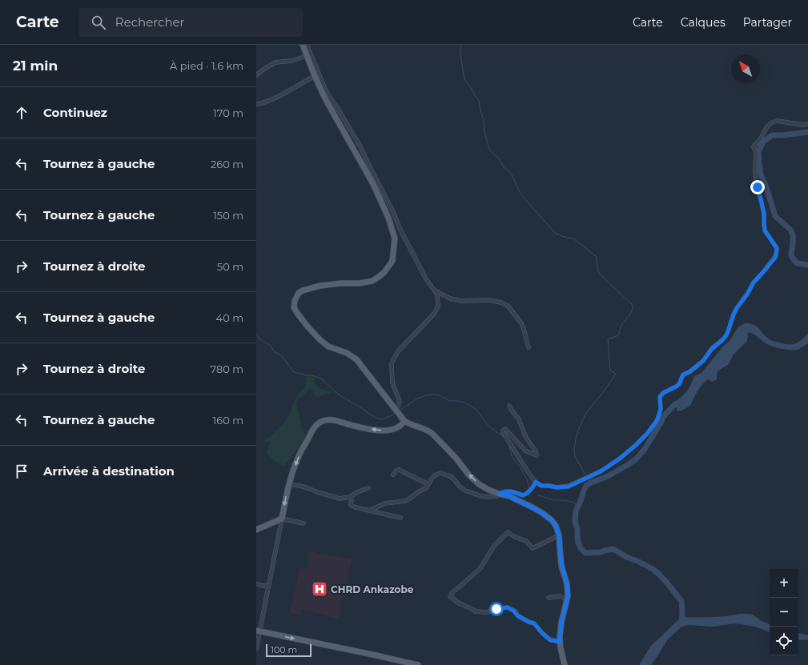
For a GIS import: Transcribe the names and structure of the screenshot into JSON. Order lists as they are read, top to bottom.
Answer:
{
  "places": {
    "hospital": ["CHRD Ankazobe"]
  },
  "scale_bar": "100 m",
  "north": "top left",
  "page": {
    "header": "Carte",
    "search": "Rechercher",
    "nav": ["Carte", "Calques", "Partager"],
    "heading": ["21 min", "À pied · 1.6 km"],
    "list": [
      ["Continuez", "170 m"],
      ["Tournez à gauche", "260 m"],
      ["Tournez à gauche", "150 m"],
      ["Tournez à droite", "50 m"],
      ["Tournez à gauche", "40 m"],
      ["Tournez à droite", "780 m"],
      ["Tournez à gauche", "160 m"],
      "Arrivée à destination"
    ],
    "map_buttons": ["+", "−"],
    "scale": "100 m"
  }
}
